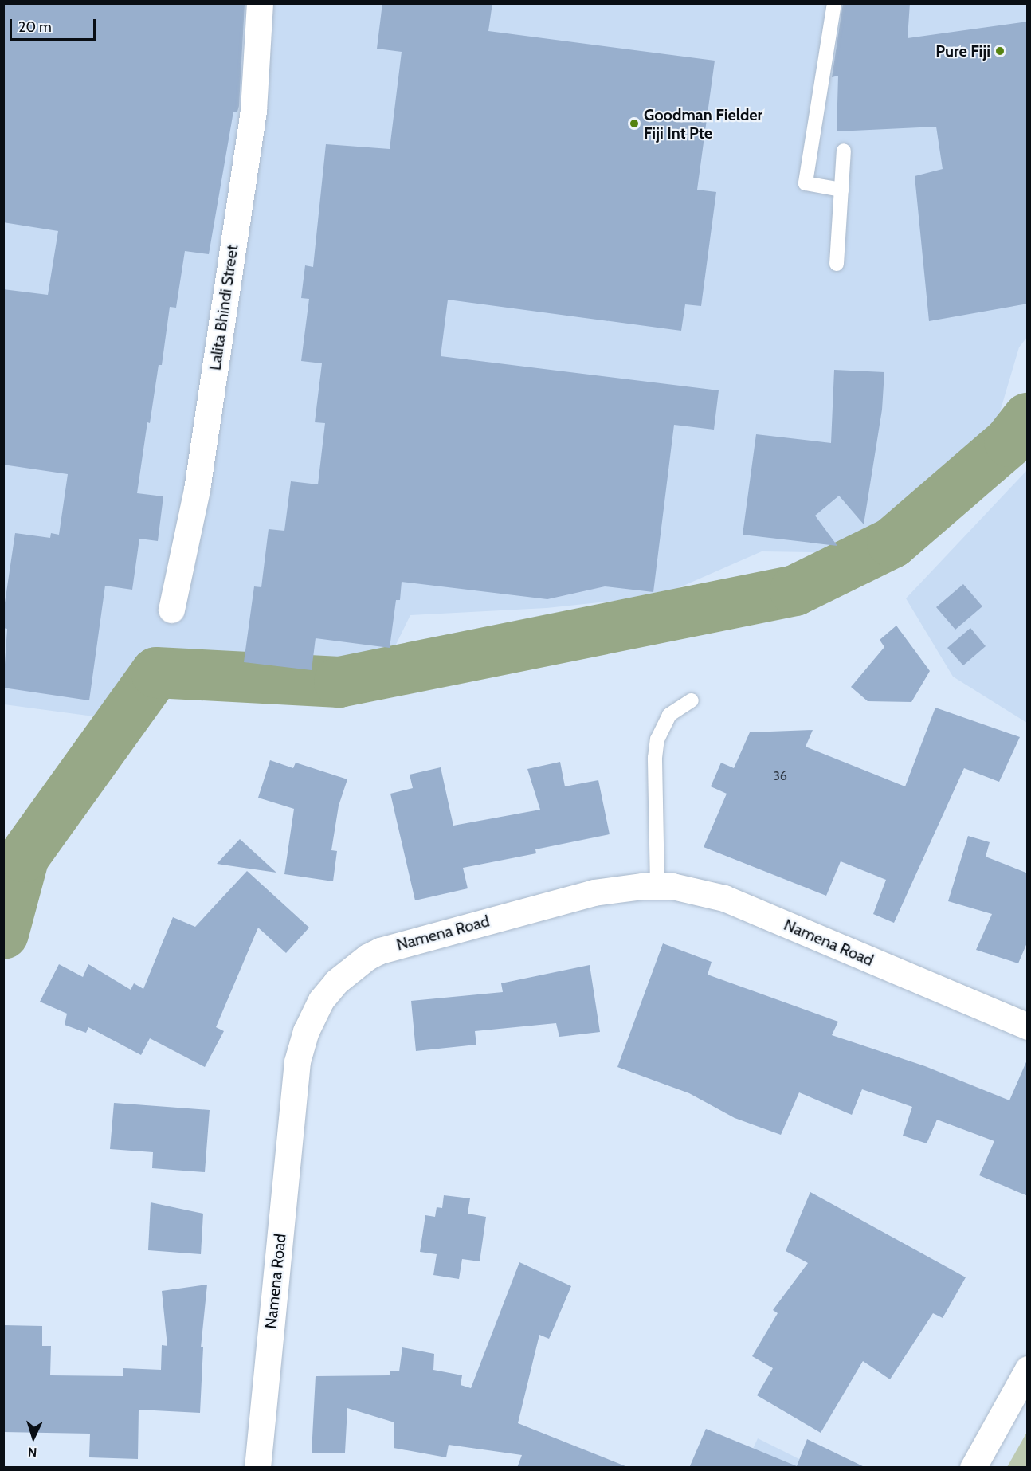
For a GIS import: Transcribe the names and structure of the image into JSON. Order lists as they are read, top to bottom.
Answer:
{
  "streets": {
    "street": ["Lalita Bhindi Street", "Namena Road"]
  },
  "places": ["Pure Fiji", "Goodman Fielder Fiji Int Pte"],
  "house_numbers": ["36"],
  "scale_bar": "20 m",
  "north": "bottom"
}
